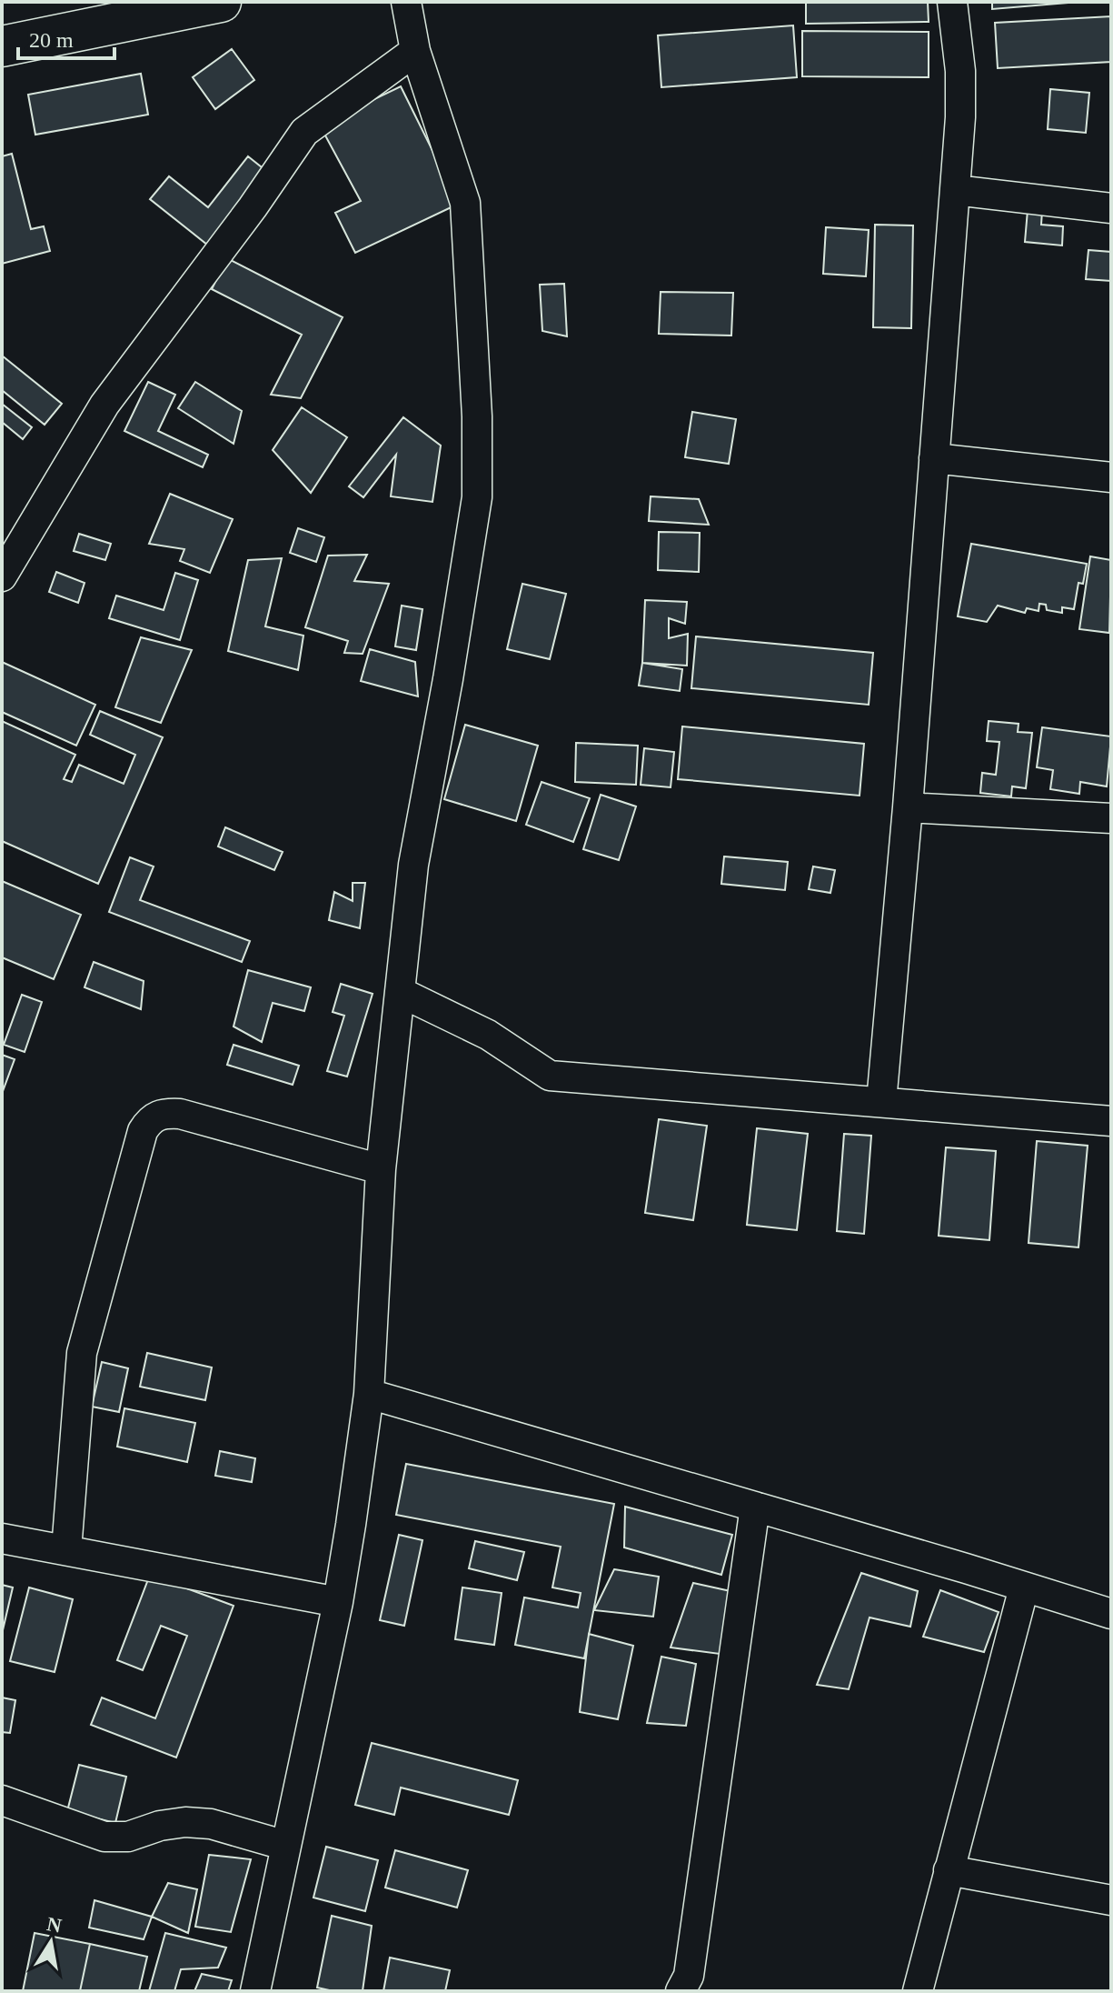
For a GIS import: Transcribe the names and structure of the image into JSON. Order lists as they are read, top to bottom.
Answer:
{
  "scale_bar": "20 m",
  "north": "top"
}
